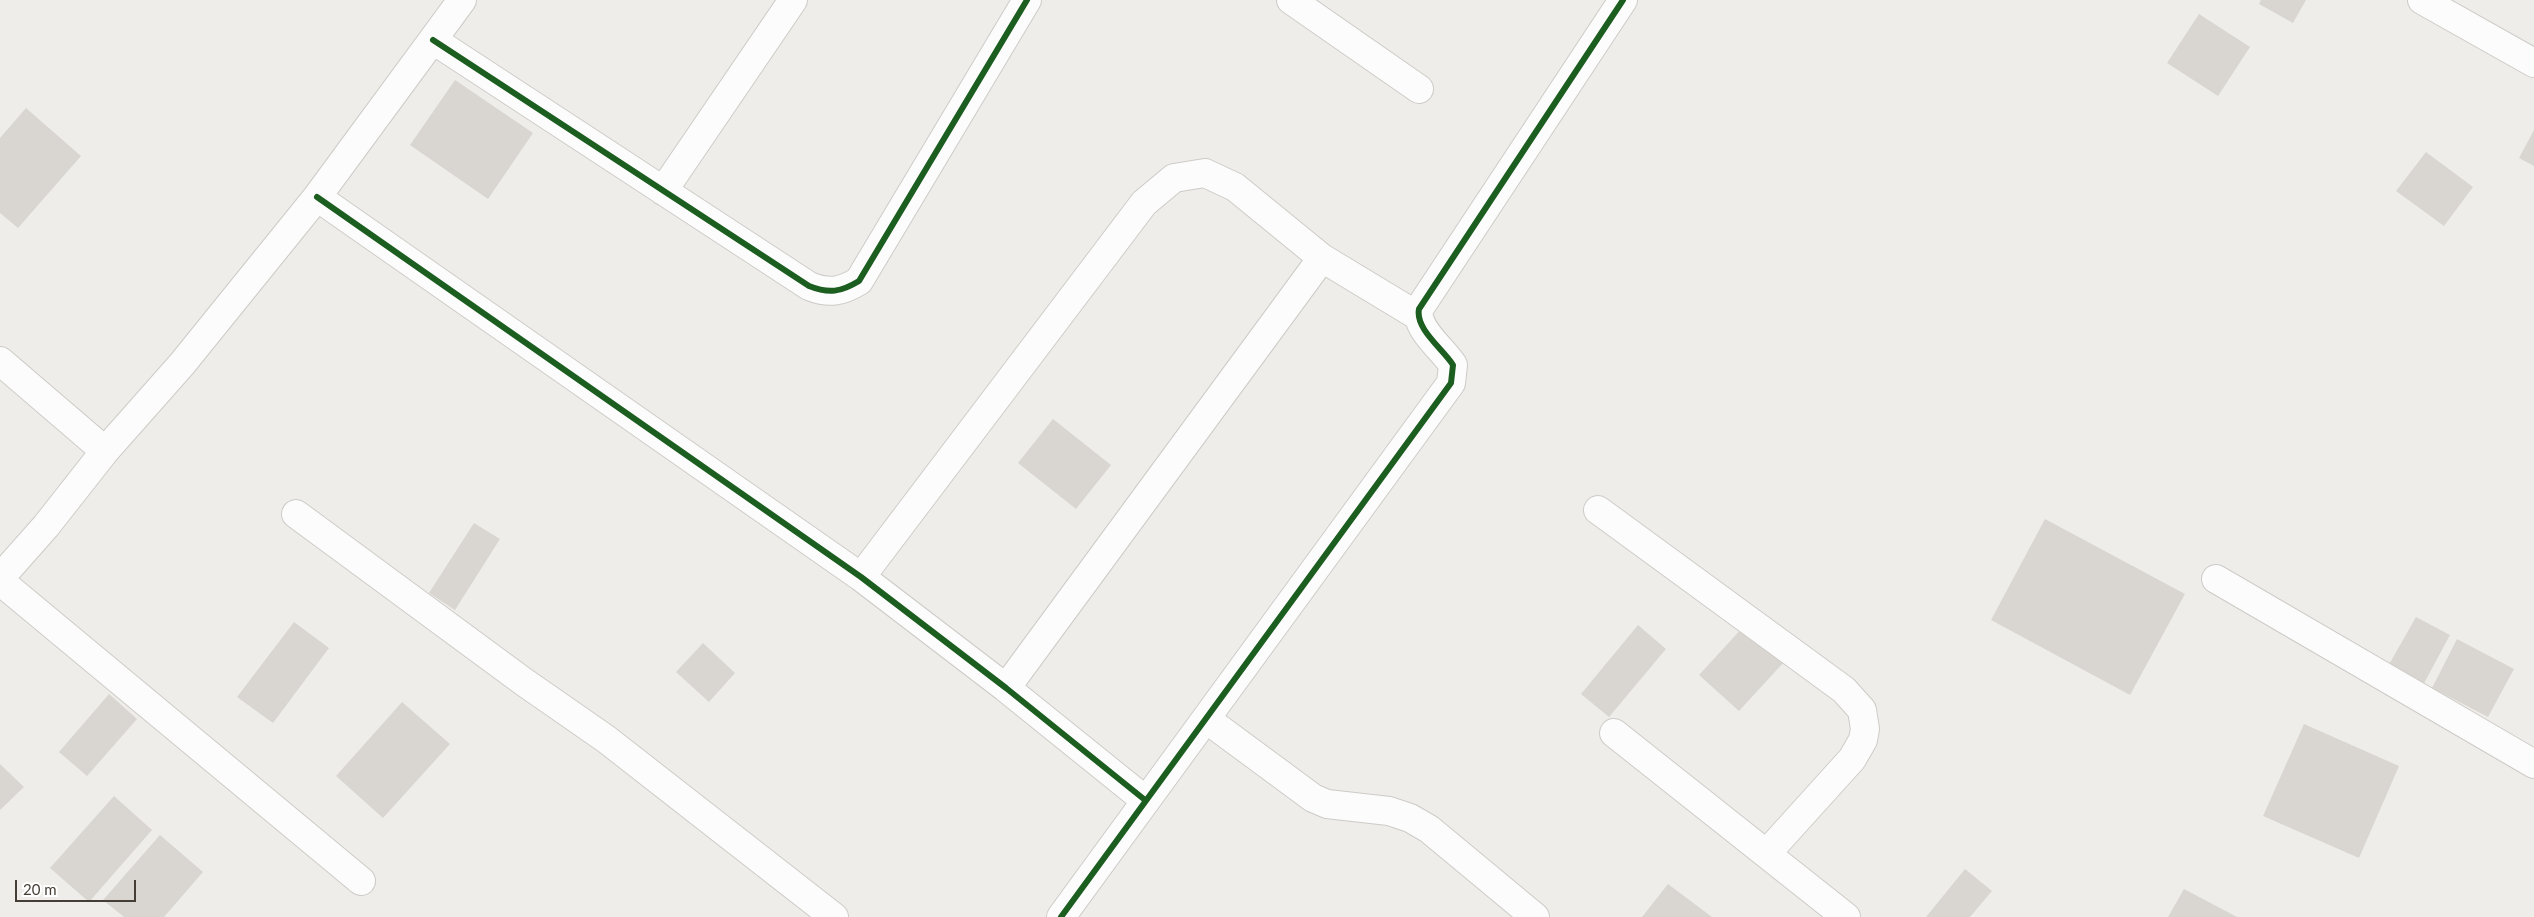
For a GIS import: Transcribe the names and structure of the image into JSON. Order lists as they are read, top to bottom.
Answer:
{
  "scale_bar": "20 m"
}
